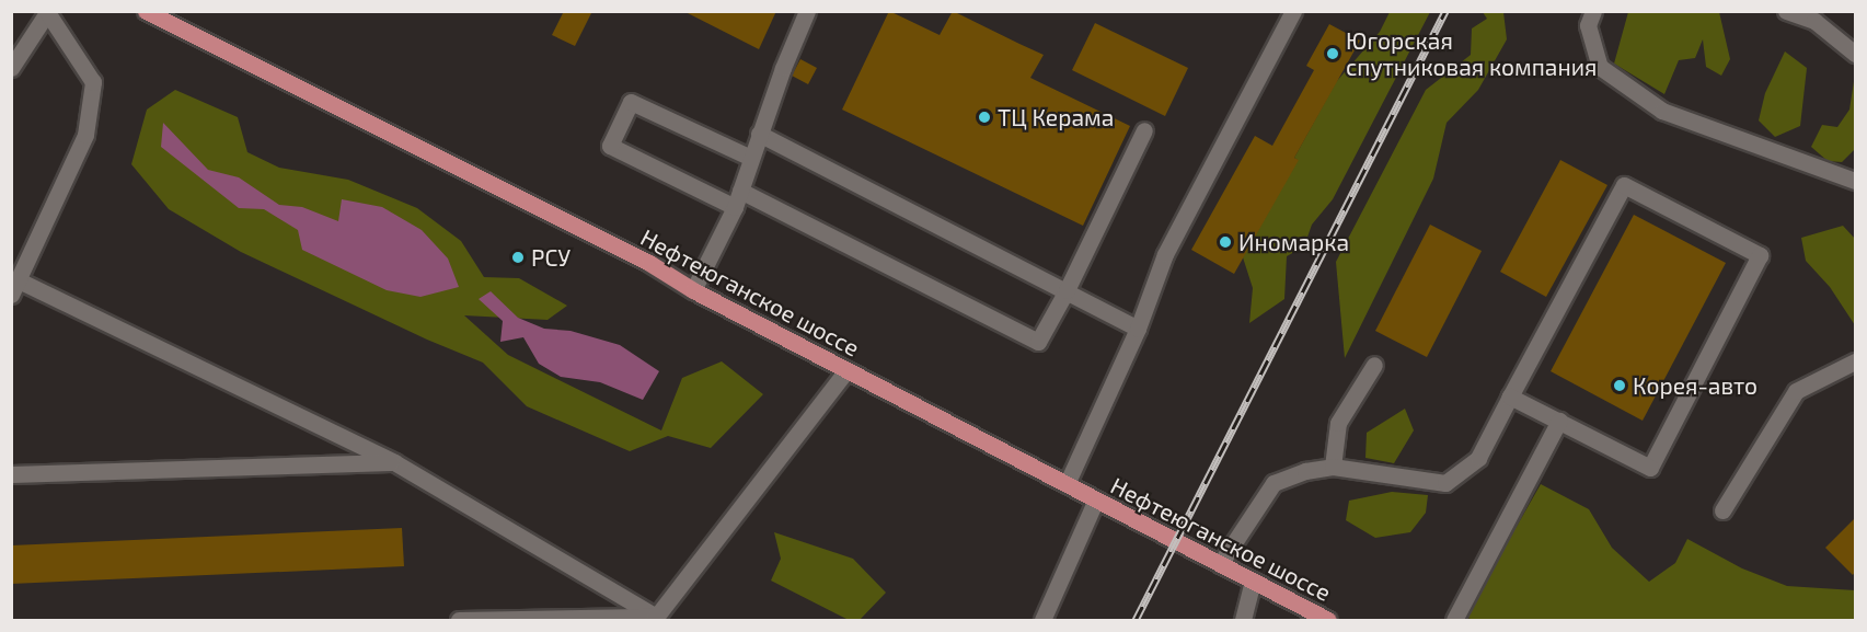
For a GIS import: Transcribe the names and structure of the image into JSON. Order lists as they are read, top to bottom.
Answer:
{
  "streets": {
    "main road": ["Нефтеюганское шоссе"]
  },
  "places": [
    "Югорская спутниковая компания",
    "ТЦ Керама",
    "Иномарка",
    "РСУ",
    "Корея-авто"
  ]
}
